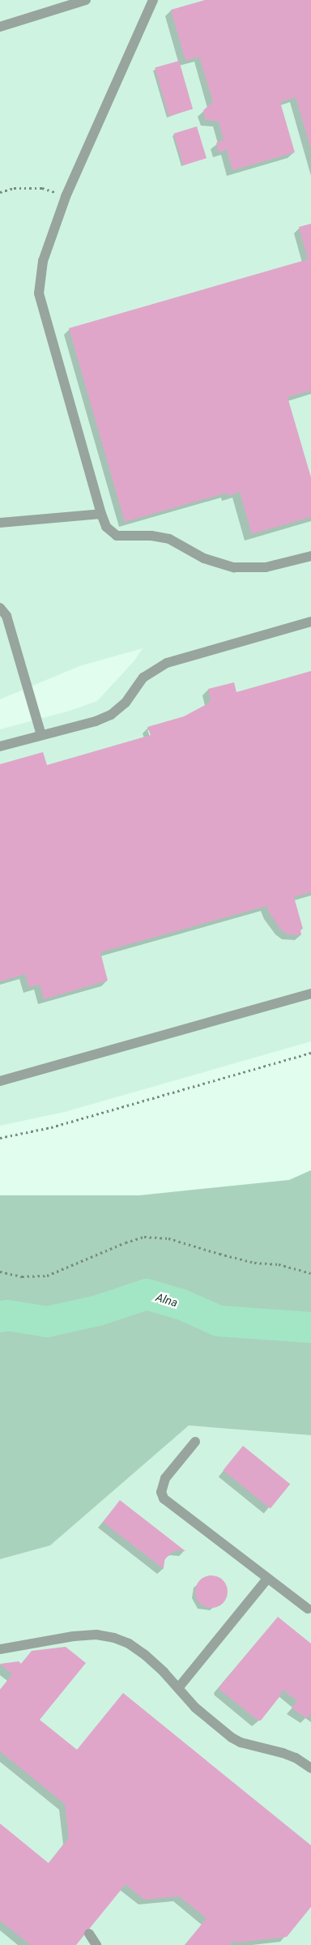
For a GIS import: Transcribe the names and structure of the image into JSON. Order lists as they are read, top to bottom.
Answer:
{
  "water": ["Alna"]
}
